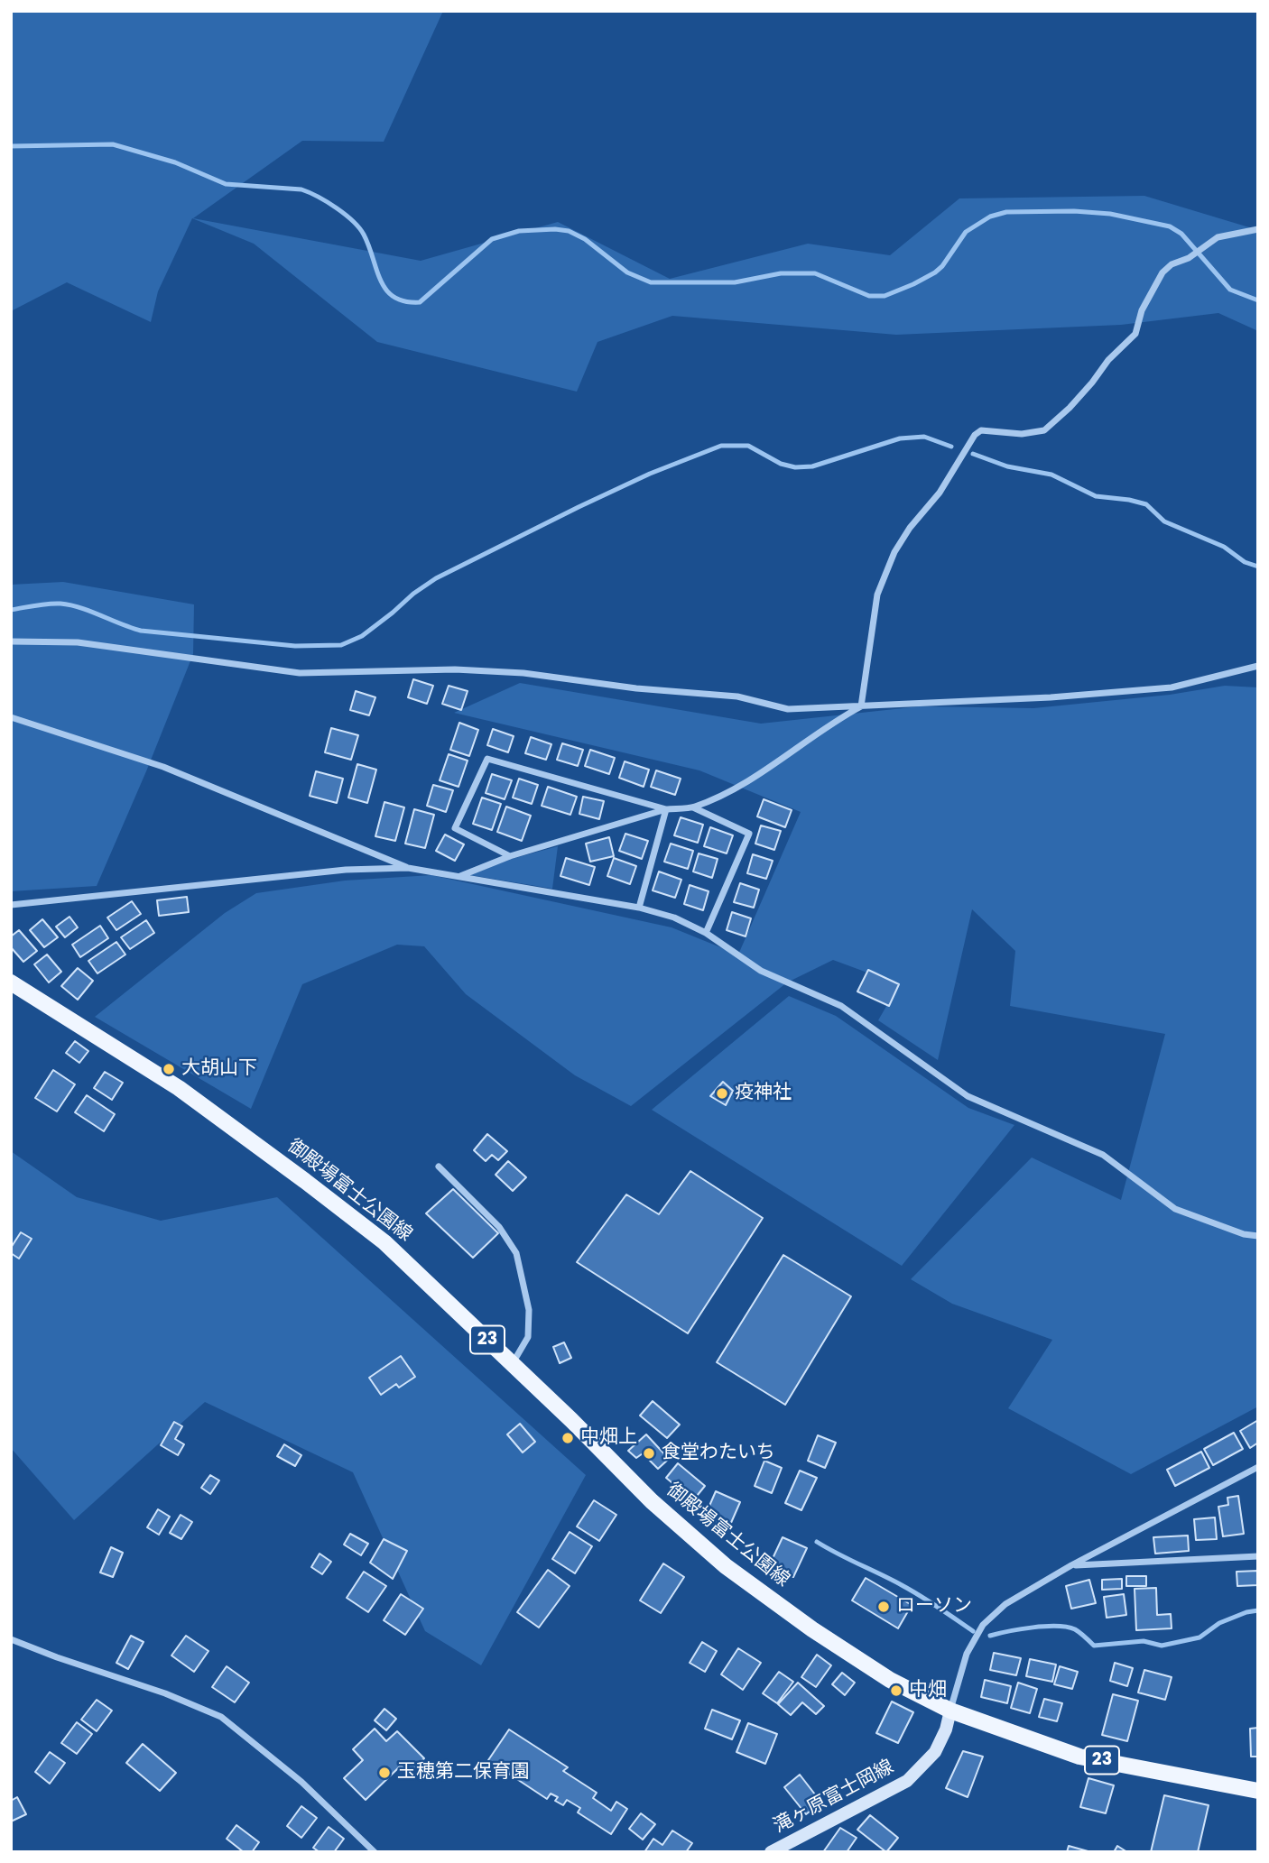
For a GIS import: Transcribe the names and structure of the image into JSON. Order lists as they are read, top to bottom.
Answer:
{
  "streets": {
    "main road": ["御殿場富士公園線", "23", "滝ヶ原富士岡線"]
  },
  "crossings": [
    ["御殿場富士公園線", "滝ヶ原富士岡線"]
  ],
  "places": [
    "大胡山下",
    "疫神社",
    "中畑上",
    "食堂わたいち",
    "ローソン",
    "中畑",
    "玉穂第二保育園"
  ]
}
